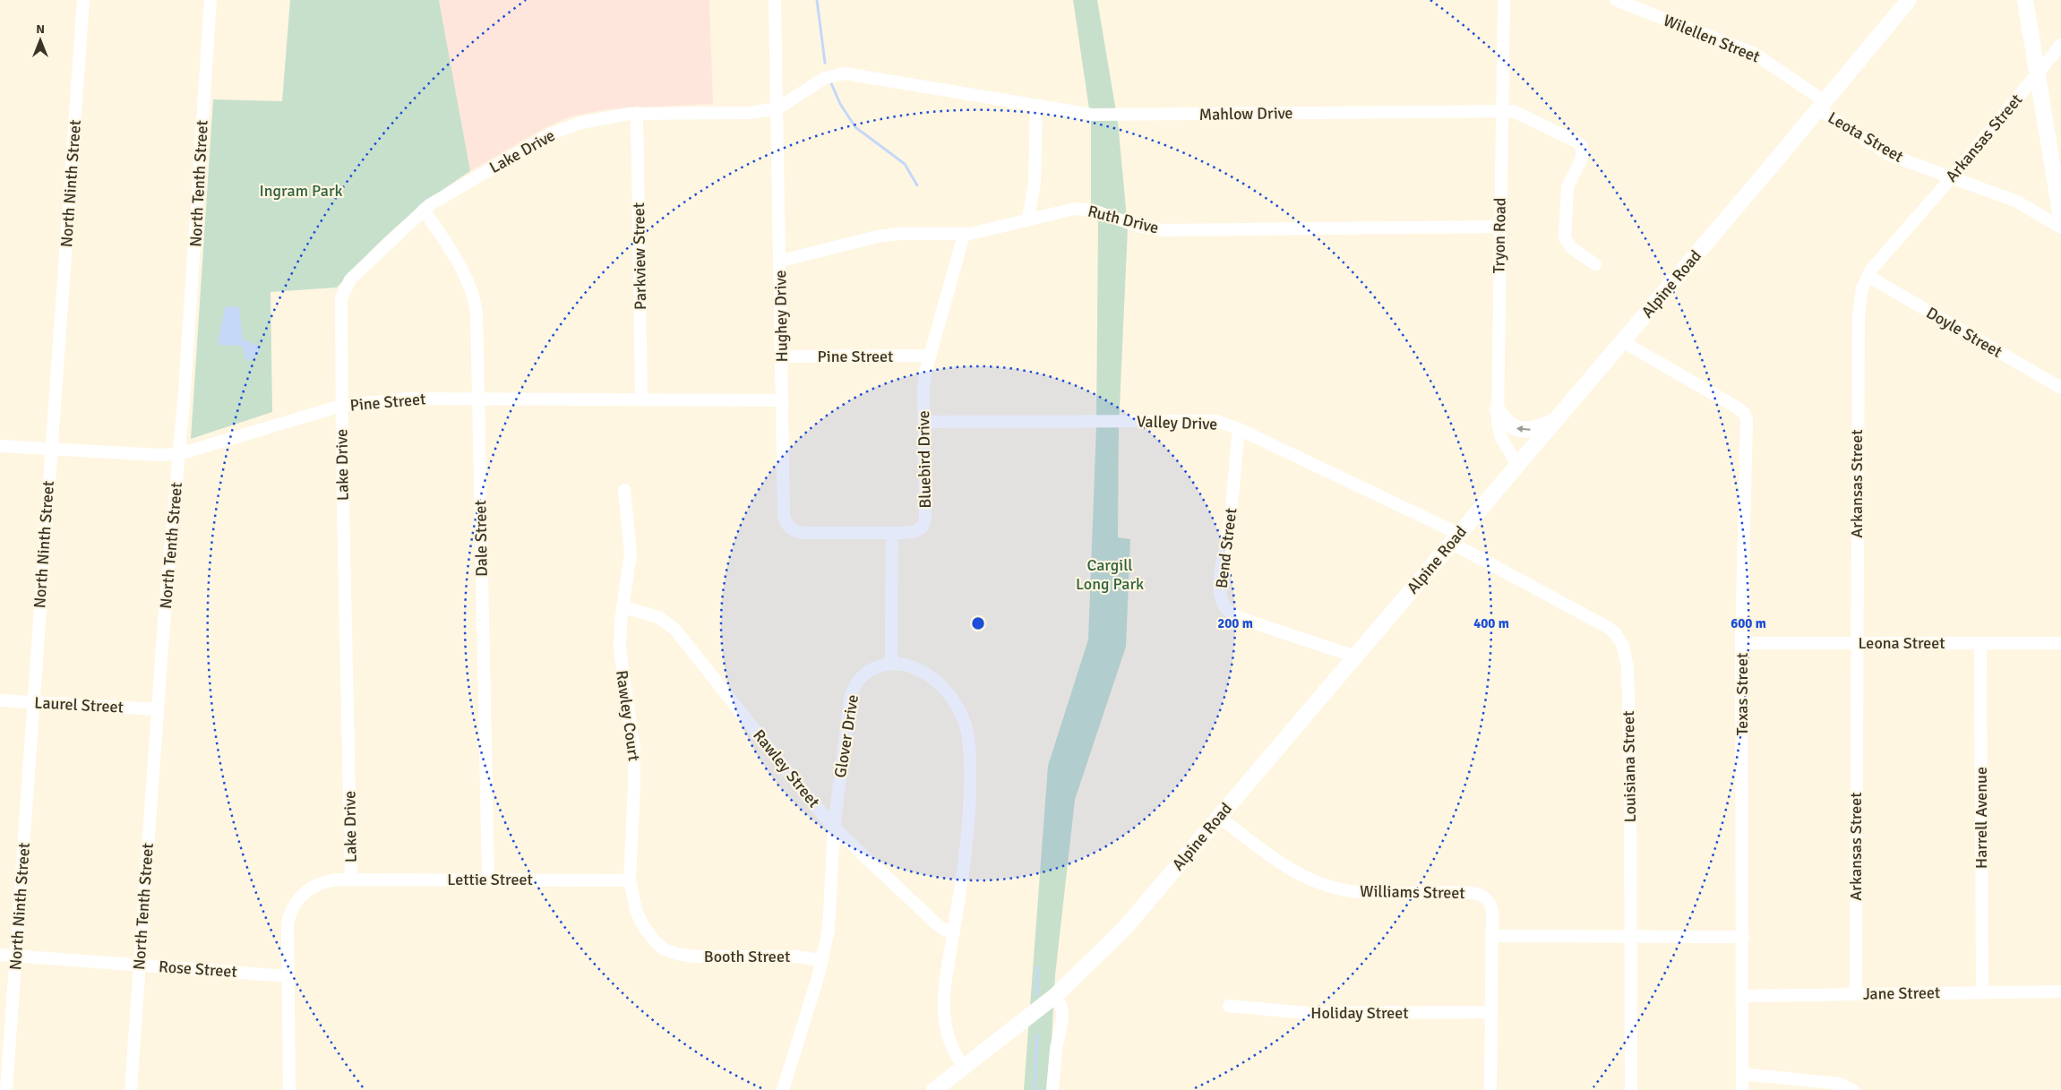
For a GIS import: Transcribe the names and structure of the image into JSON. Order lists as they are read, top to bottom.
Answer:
{
  "streets": {
    "main road": ["Alpine Road"],
    "street": [
      "Wilellen Street",
      "Mahlow Drive",
      "Leota Street",
      "Arkansas Street",
      "Lake Drive",
      "North Ninth Street",
      "North Tenth Street",
      "Ruth Drive",
      "Tryon Road",
      "Parkview Street",
      "Hughey Drive",
      "Doyle Street",
      "Pine Street",
      "Valley Drive",
      "Bluebird Drive",
      "Dale Street",
      "Bend Street",
      "Leona Street",
      "Texas Street",
      "Laurel Street",
      "Rawley Court",
      "Glover Drive",
      "Louisiana Street",
      "Rawley Street",
      "Harrell Avenue",
      "Lettie Street",
      "Williams Street",
      "Booth Street",
      "Rose Street",
      "Jane Street",
      "Holiday Street"
    ]
  },
  "crossings": [
    ["Wilellen Street", "Leota Street"],
    ["Wilellen Street", "Alpine Road"],
    ["Mahlow Drive", "Lake Drive"],
    ["Mahlow Drive", "Tryon Road"],
    ["Mahlow Drive", "Hughey Drive"],
    ["Leota Street", "Arkansas Street"],
    ["Leota Street", "Alpine Road"],
    ["Arkansas Street", "Doyle Street"],
    ["Arkansas Street", "Leona Street"],
    ["Arkansas Street", "Jane Street"],
    ["Lake Drive", "Parkview Street"],
    ["Lake Drive", "Hughey Drive"],
    ["Lake Drive", "Pine Street"],
    ["Lake Drive", "Dale Street"],
    ["Lake Drive", "Lettie Street"],
    ["Lake Drive", "Rose Street"],
    ["North Ninth Street", "Pine Street"],
    ["North Ninth Street", "Laurel Street"],
    ["North Ninth Street", "Rose Street"],
    ["North Tenth Street", "Pine Street"],
    ["North Tenth Street", "Laurel Street"],
    ["North Tenth Street", "Rose Street"],
    ["Ruth Drive", "Tryon Road"],
    ["Ruth Drive", "Hughey Drive"],
    ["Ruth Drive", "Bluebird Drive"],
    ["Tryon Road", "Alpine Road"],
    ["Parkview Street", "Pine Street"],
    ["Alpine Road", "Valley Drive"],
    ["Alpine Road", "Bend Street"],
    ["Alpine Road", "Texas Street"],
    ["Alpine Road", "Glover Drive"],
    ["Alpine Road", "Louisiana Street"],
    ["Alpine Road", "Williams Street"],
    ["Hughey Drive", "Pine Street"],
    ["Hughey Drive", "Bluebird Drive"],
    ["Pine Street", "Bluebird Drive"],
    ["Pine Street", "Dale Street"],
    ["Valley Drive", "Bluebird Drive"],
    ["Valley Drive", "Bend Street"],
    ["Valley Drive", "Louisiana Street"],
    ["Dale Street", "Lettie Street"],
    ["Leona Street", "Texas Street"],
    ["Leona Street", "Harrell Avenue"],
    ["Texas Street", "Jane Street"],
    ["Rawley Court", "Rawley Street"],
    ["Rawley Court", "Lettie Street"],
    ["Rawley Court", "Booth Street"],
    ["Glover Drive", "Rawley Street"],
    ["Glover Drive", "Booth Street"],
    ["Harrell Avenue", "Jane Street"],
    ["Williams Street", "Holiday Street"]
  ],
  "parks": ["Ingram Park", "Cargill Long Park"],
  "north": "top",
  "rings": ["200 m", "400 m", "600 m"]
}
